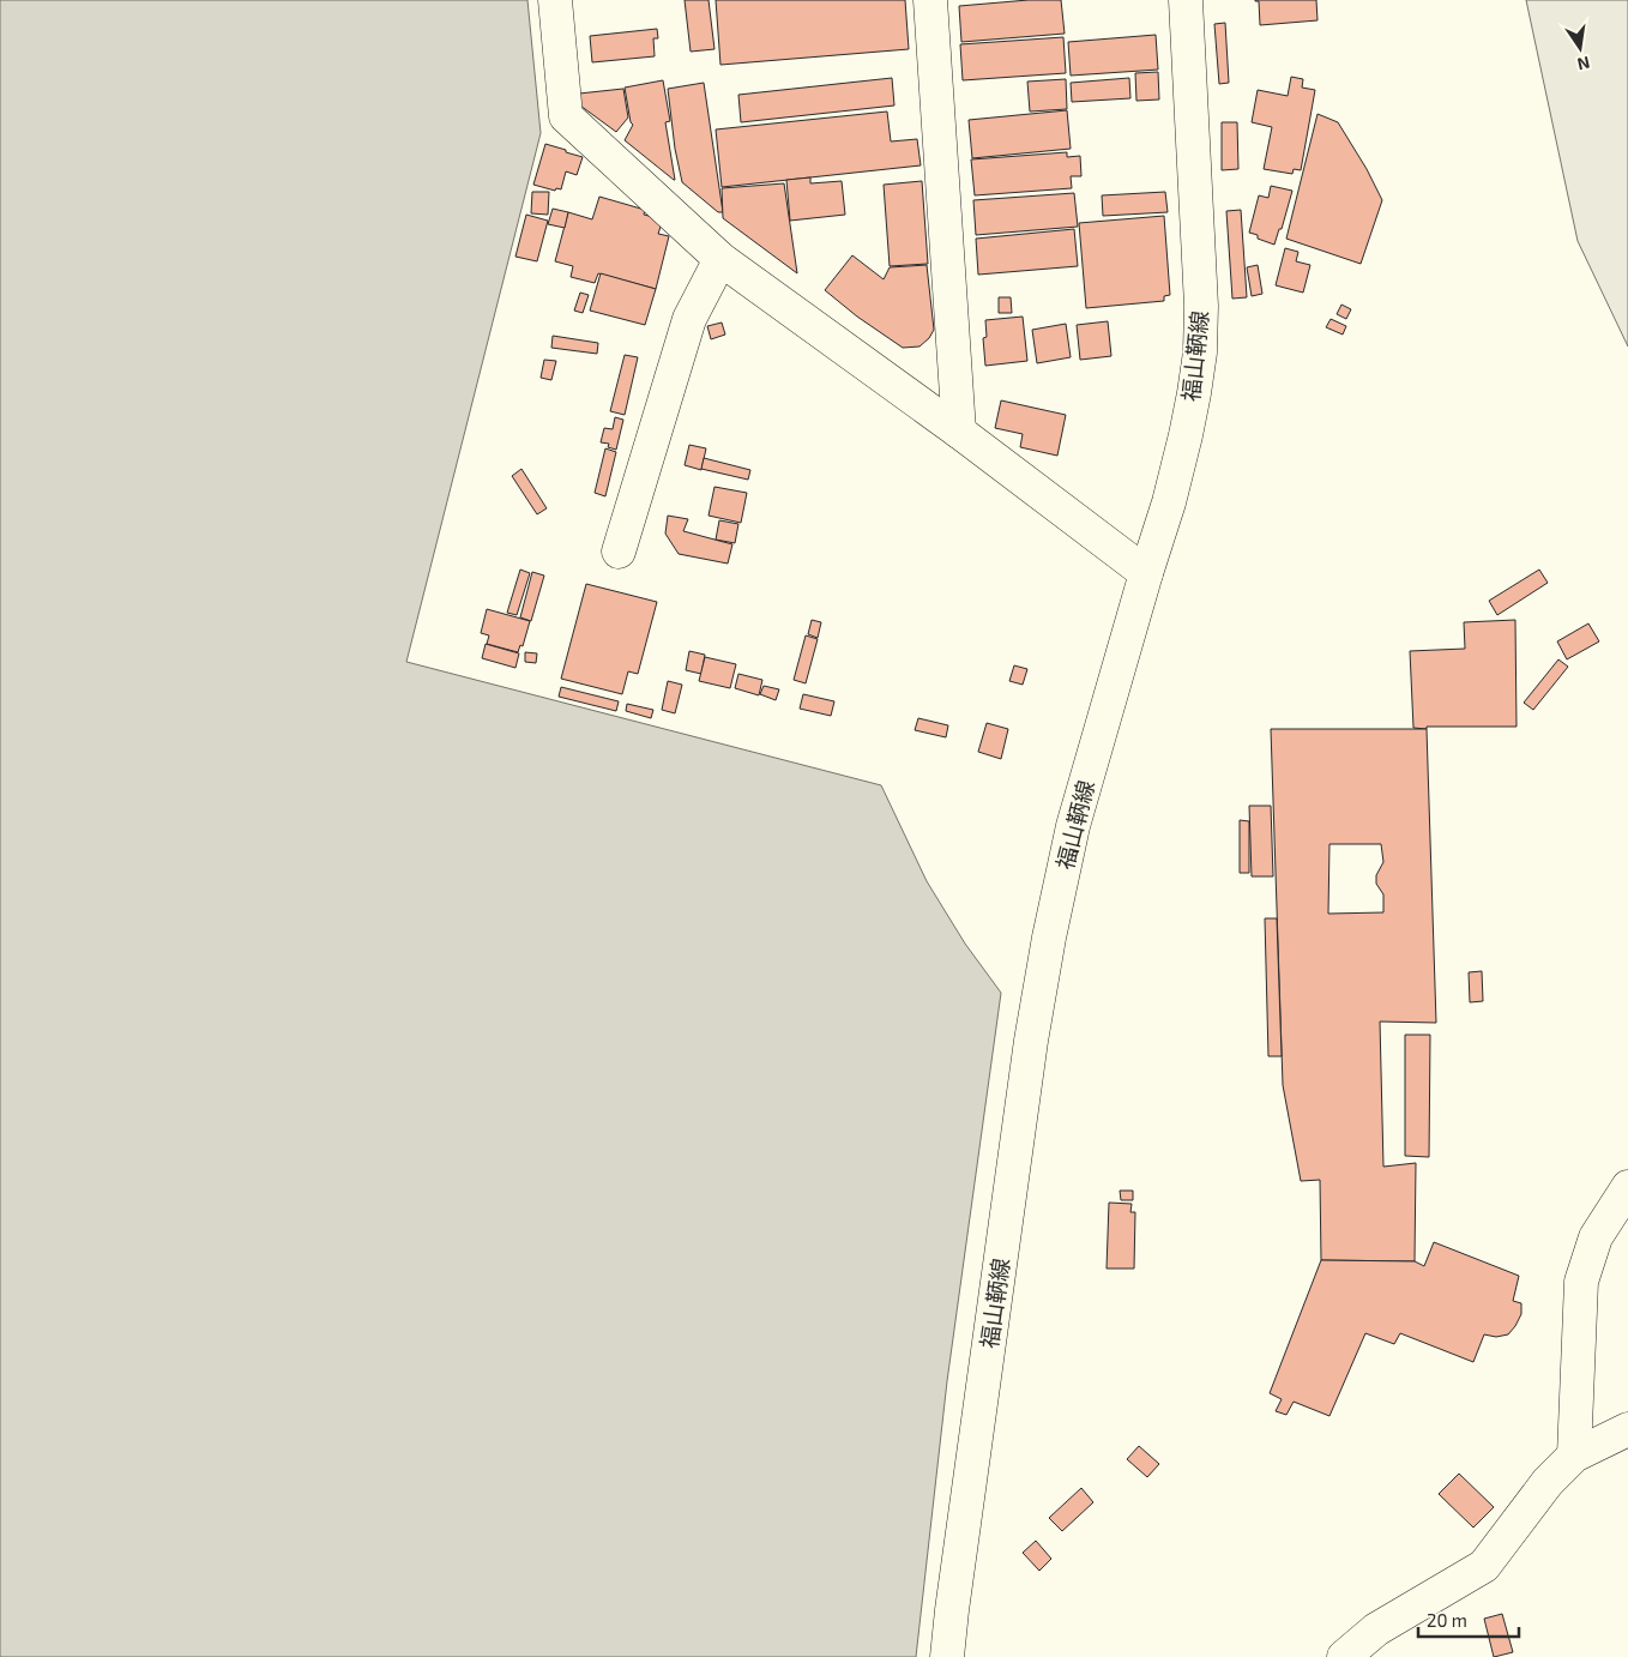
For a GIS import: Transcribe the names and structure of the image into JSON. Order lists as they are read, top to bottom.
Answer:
{
  "streets": {
    "street": ["福山鞆線"]
  },
  "scale_bar": "20 m",
  "north": "bottom"
}
